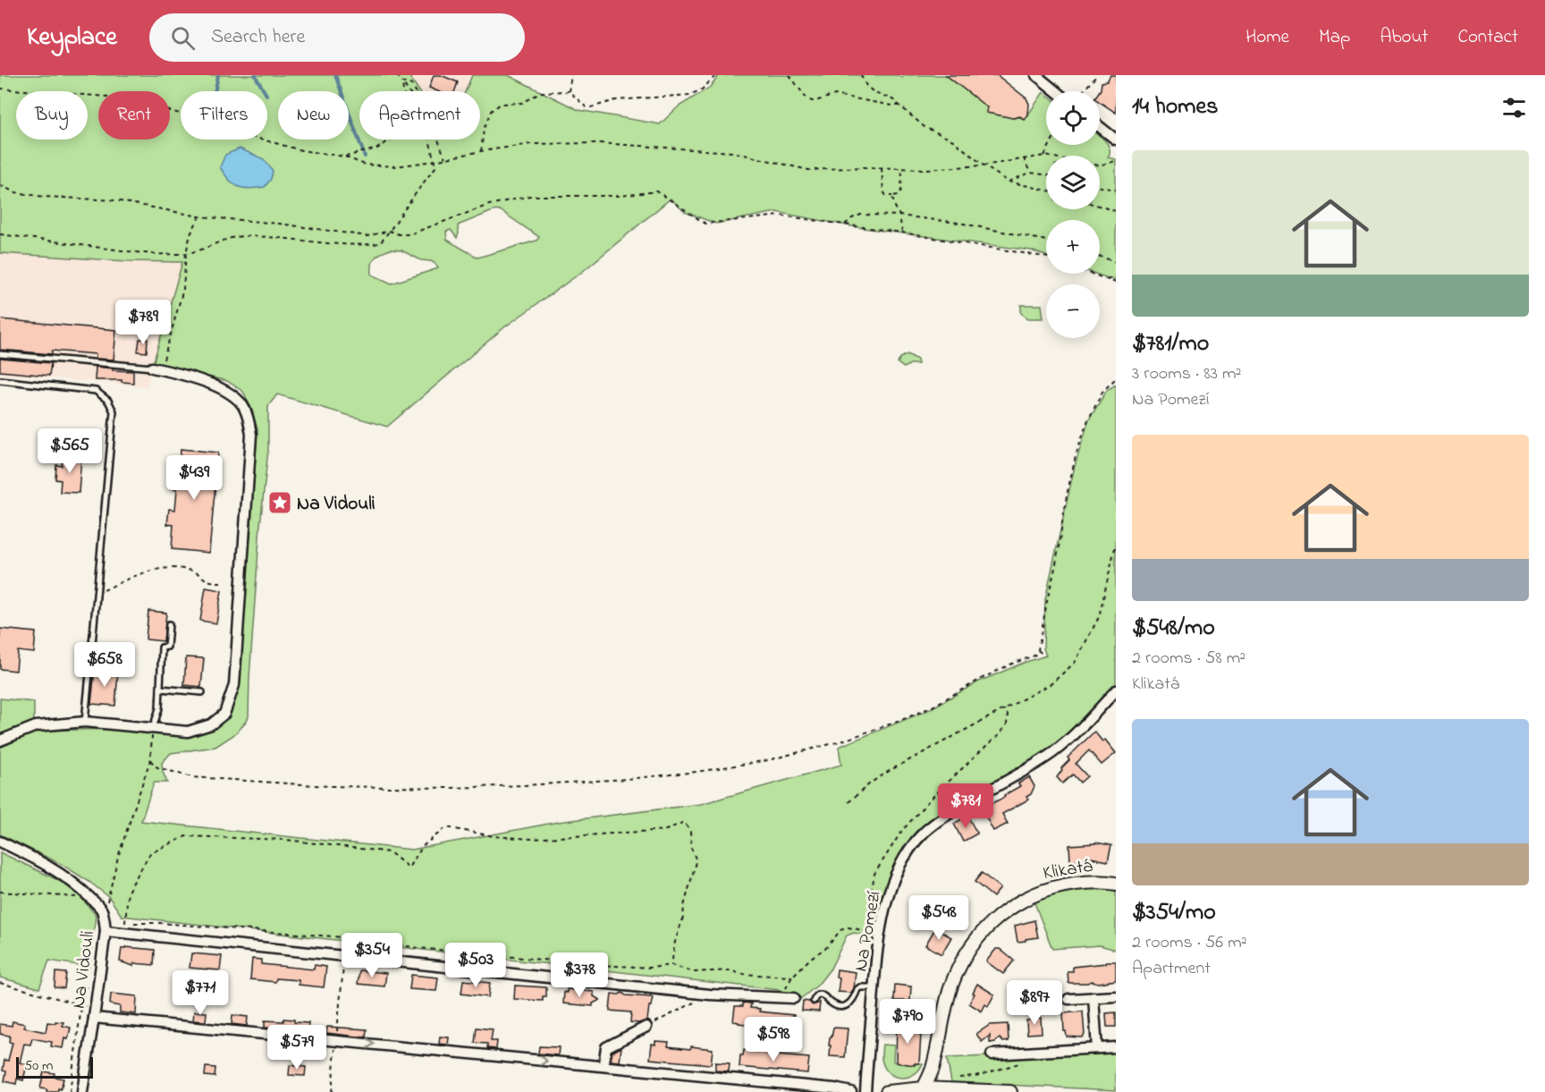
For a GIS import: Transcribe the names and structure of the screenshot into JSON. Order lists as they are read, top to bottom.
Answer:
{
  "streets": {
    "street": ["Klikatá", "Na Pomezí", "Na Vidouli"]
  },
  "places": {
    "place": ["Na Vidouli"]
  },
  "scale_bar": "50 m",
  "page": {
    "header": "Keyplace",
    "search": "Search here",
    "nav": [
      "Home",
      "Map",
      "About",
      "Contact"
    ],
    "heading": "14 homes",
    "map_buttons": ["+", "−"],
    "chip": [
      "Buy",
      "Rent",
      "Filters",
      "New",
      "Apartment"
    ],
    "list": [
      {
        "name": "$781/mo",
        "note": "3 rooms · 83 m² · Na Pomezí"
      },
      {
        "name": "$548/mo",
        "note": "2 rooms · 58 m² · Klikatá"
      },
      {
        "name": "$354/mo",
        "note": "2 rooms · 56 m² · Apartment"
      }
    ],
    "price": [
      "$789",
      "$565",
      "$439",
      "$658",
      "$781",
      "$548",
      "$354",
      "$503",
      "$378",
      "$771",
      "$897",
      "$790",
      "$598",
      "$579"
    ],
    "scale": "50 m"
  }
}
